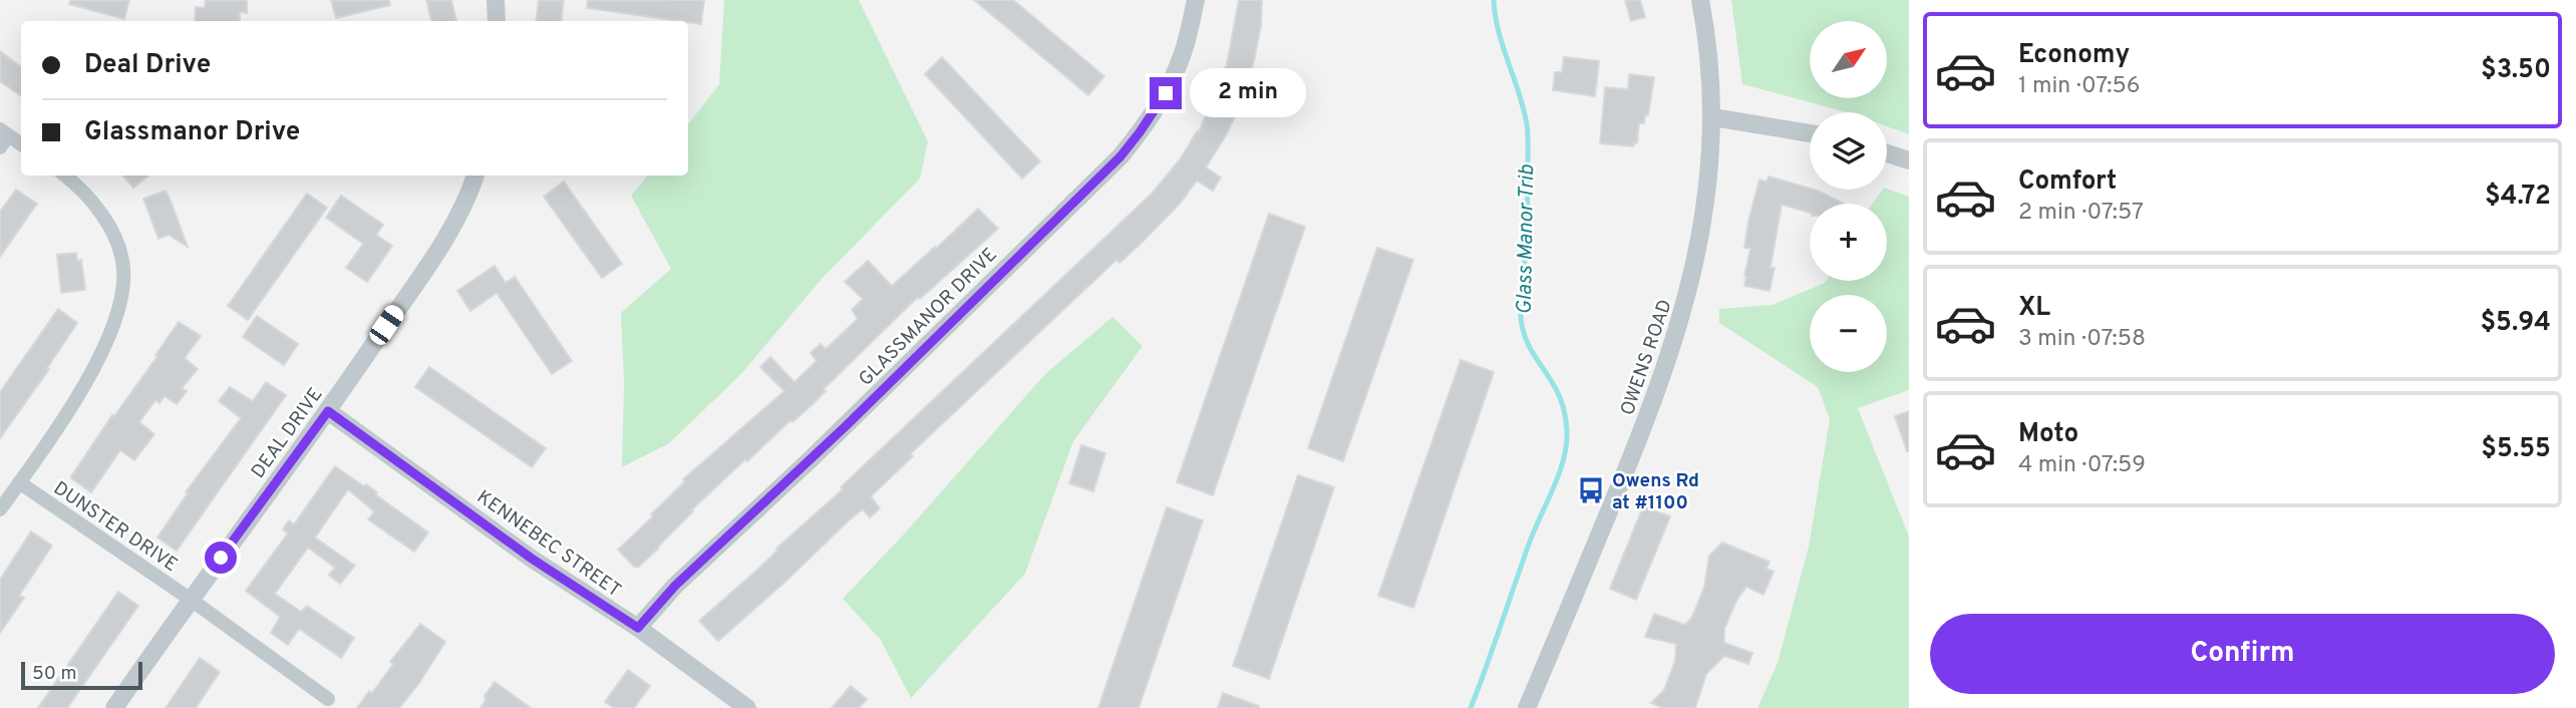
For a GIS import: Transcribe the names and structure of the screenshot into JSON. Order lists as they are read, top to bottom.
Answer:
{
  "streets": {
    "street": [
      "GLASSMANOR DRIVE",
      "OWENS ROAD",
      "DEAL DRIVE",
      "DUNSTER DRIVE",
      "KENNEBEC STREET"
    ]
  },
  "crossings": [
    ["GLASSMANOR DRIVE", "KENNEBEC STREET"],
    ["DEAL DRIVE", "DUNSTER DRIVE"],
    ["DEAL DRIVE", "KENNEBEC STREET"]
  ],
  "water": ["Glass Manor Trib"],
  "places": {
    "bus stop": ["Owens Rd at #1100"]
  },
  "scale_bar": "50 m",
  "north": "top right",
  "page": {
    "list": [
      {
        "name": "Economy",
        "note": "1 min · 07:56",
        "value": "$3.50"
      },
      {
        "name": "Comfort",
        "note": "2 min · 07:57",
        "value": "$4.72"
      },
      {
        "name": "XL",
        "note": "3 min · 07:58",
        "value": "$5.94"
      },
      {
        "name": "Moto",
        "note": "4 min · 07:59",
        "value": "$5.55"
      }
    ],
    "map_buttons": ["+", "−"],
    "banner": ["Deal Drive", "Glassmanor Drive"],
    "bubble": "2 min",
    "buttons": "Confirm",
    "scale": "50 m"
  }
}
